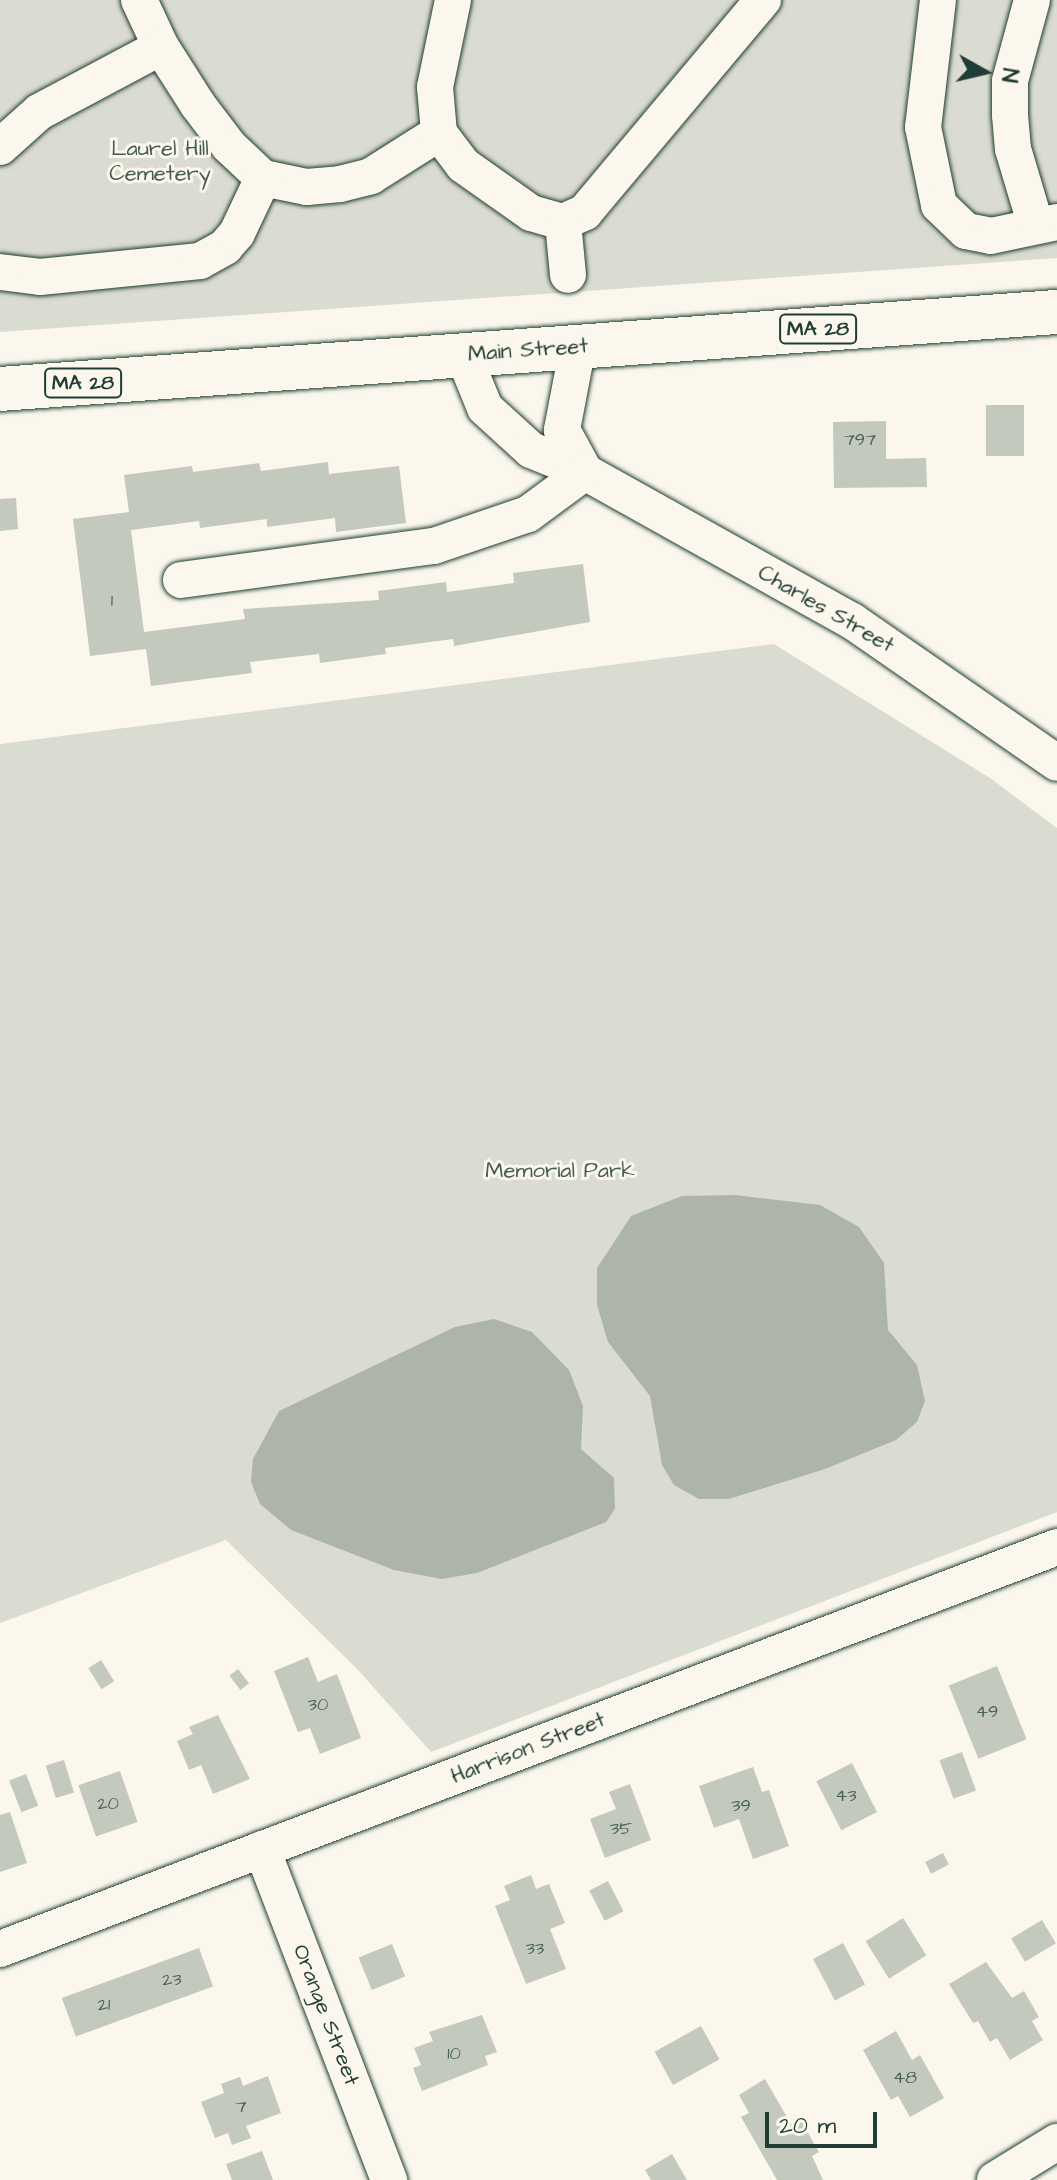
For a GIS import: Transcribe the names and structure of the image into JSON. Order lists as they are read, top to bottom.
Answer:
{
  "streets": {
    "main road": ["MA 28", "Main Street"],
    "street": ["Charles Street", "Harrison Street", "Orange Street"]
  },
  "crossings": [
    ["Main Street", "Charles Street"],
    ["Harrison Street", "Orange Street"]
  ],
  "parks": ["Laurel Hill Cemetery", "Memorial Park"],
  "house_numbers": [
    "797",
    "1",
    "30",
    "49",
    "43",
    "20",
    "39",
    "35",
    "33",
    "23",
    "21",
    "10",
    "48",
    "7"
  ],
  "scale_bar": "20 m",
  "north": "right"
}
